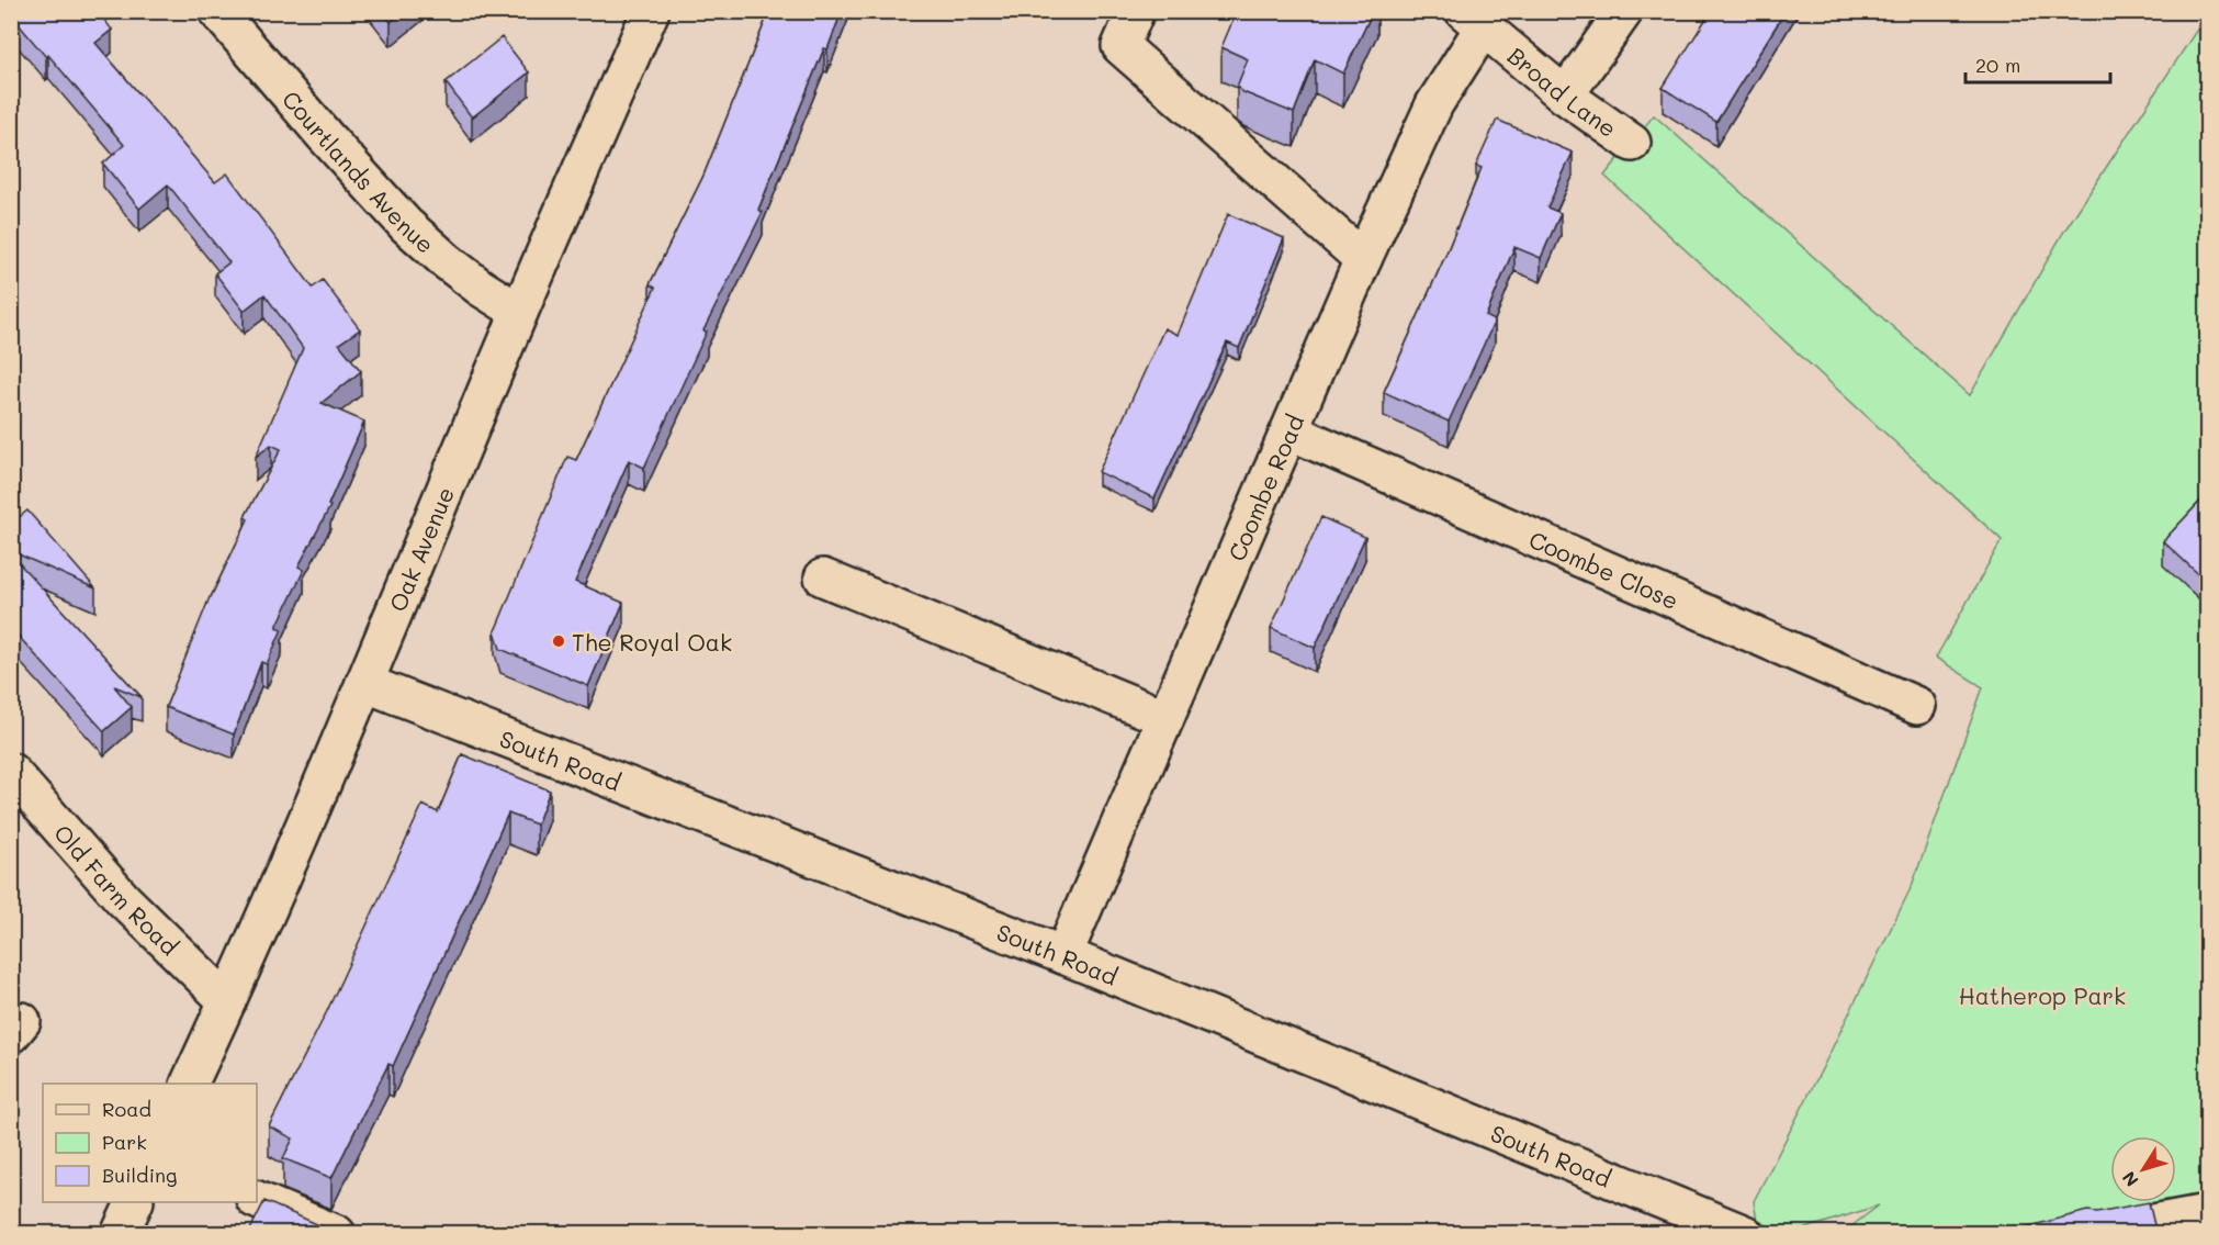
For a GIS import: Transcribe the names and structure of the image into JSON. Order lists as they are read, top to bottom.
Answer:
{
  "streets": {
    "street": [
      "Broad Lane",
      "Courtlands Avenue",
      "Coombe Road",
      "Oak Avenue",
      "Coombe Close",
      "South Road",
      "Old Farm Road"
    ]
  },
  "crossings": [
    ["Broad Lane", "Coombe Road"],
    ["Courtlands Avenue", "Oak Avenue"],
    ["Coombe Road", "Coombe Close"],
    ["Coombe Road", "South Road"],
    ["Oak Avenue", "South Road"],
    ["Oak Avenue", "Old Farm Road"]
  ],
  "parks": ["Hatherop Park"],
  "places": ["The Royal Oak"],
  "legend": ["Road", "Park", "Building"],
  "scale_bar": "20 m",
  "north": "bottom left"
}
